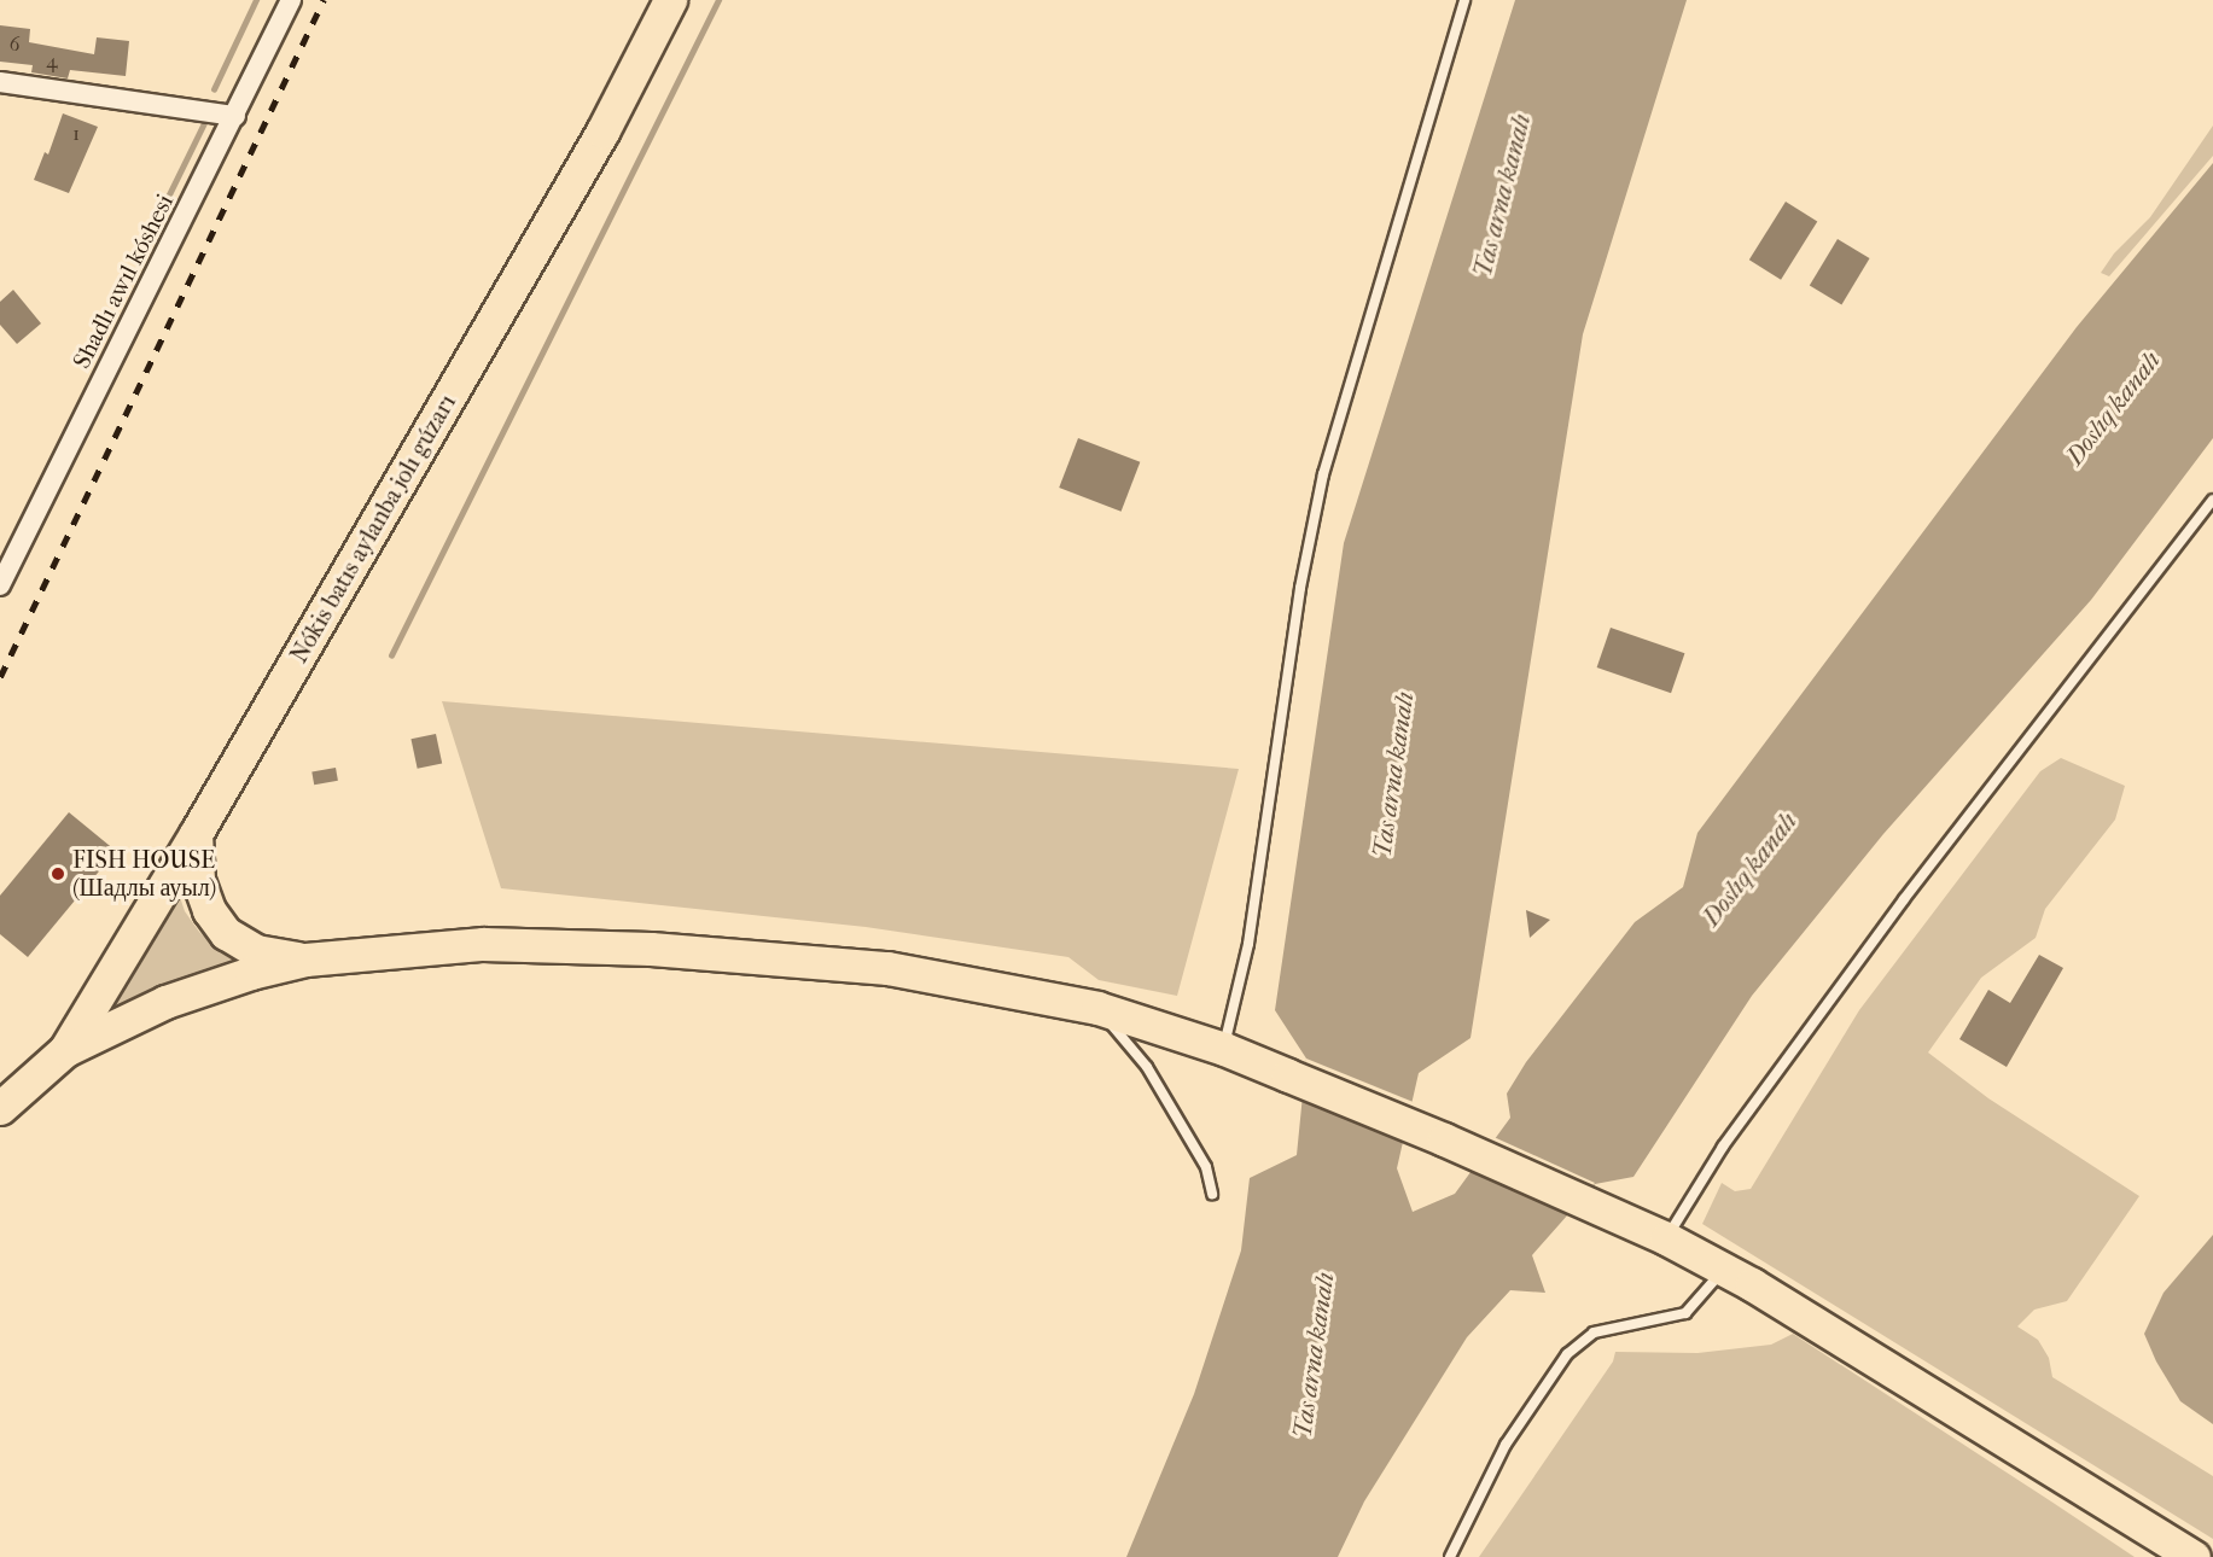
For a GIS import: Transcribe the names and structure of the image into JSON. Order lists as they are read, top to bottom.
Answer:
{
  "streets": {
    "main road": ["Nókis batıs aylanba jolı gúzarı"],
    "street": ["Shadlı awıl kóshesi"]
  },
  "water": ["Tas arna kanalı", "Doslıq kanalı"],
  "places": ["FISH HOUSE (Шадлы ауыл)"],
  "house_numbers": ["6", "4", "1"]
}
